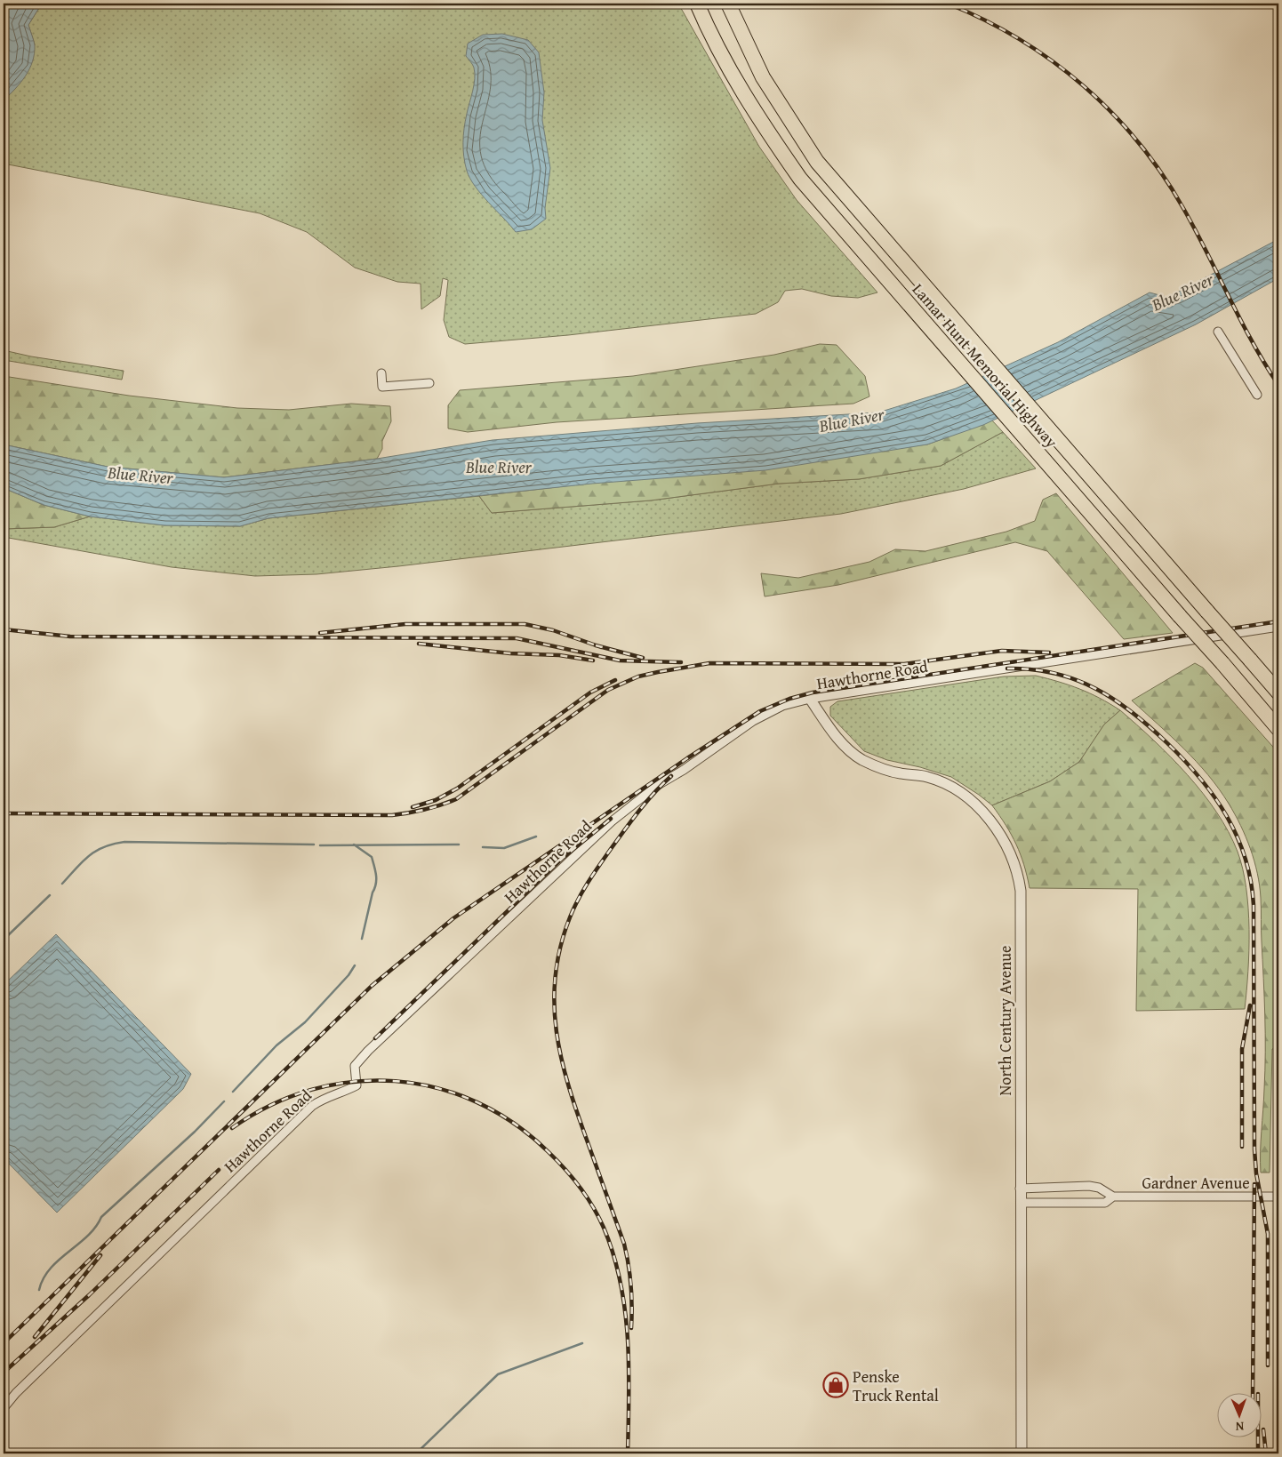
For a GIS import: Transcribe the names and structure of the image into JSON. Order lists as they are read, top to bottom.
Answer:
{
  "streets": {
    "highway": ["Lamar Hunt Memorial Highway"],
    "street": ["Hawthorne Road", "North Century Avenue", "Gardner Avenue"]
  },
  "crossings": [
    ["Hawthorne Road", "North Century Avenue"],
    ["North Century Avenue", "Gardner Avenue"]
  ],
  "water": ["Blue River"],
  "places": {
    "shop": ["Penske Truck Rental"]
  },
  "north": "bottom"
}
